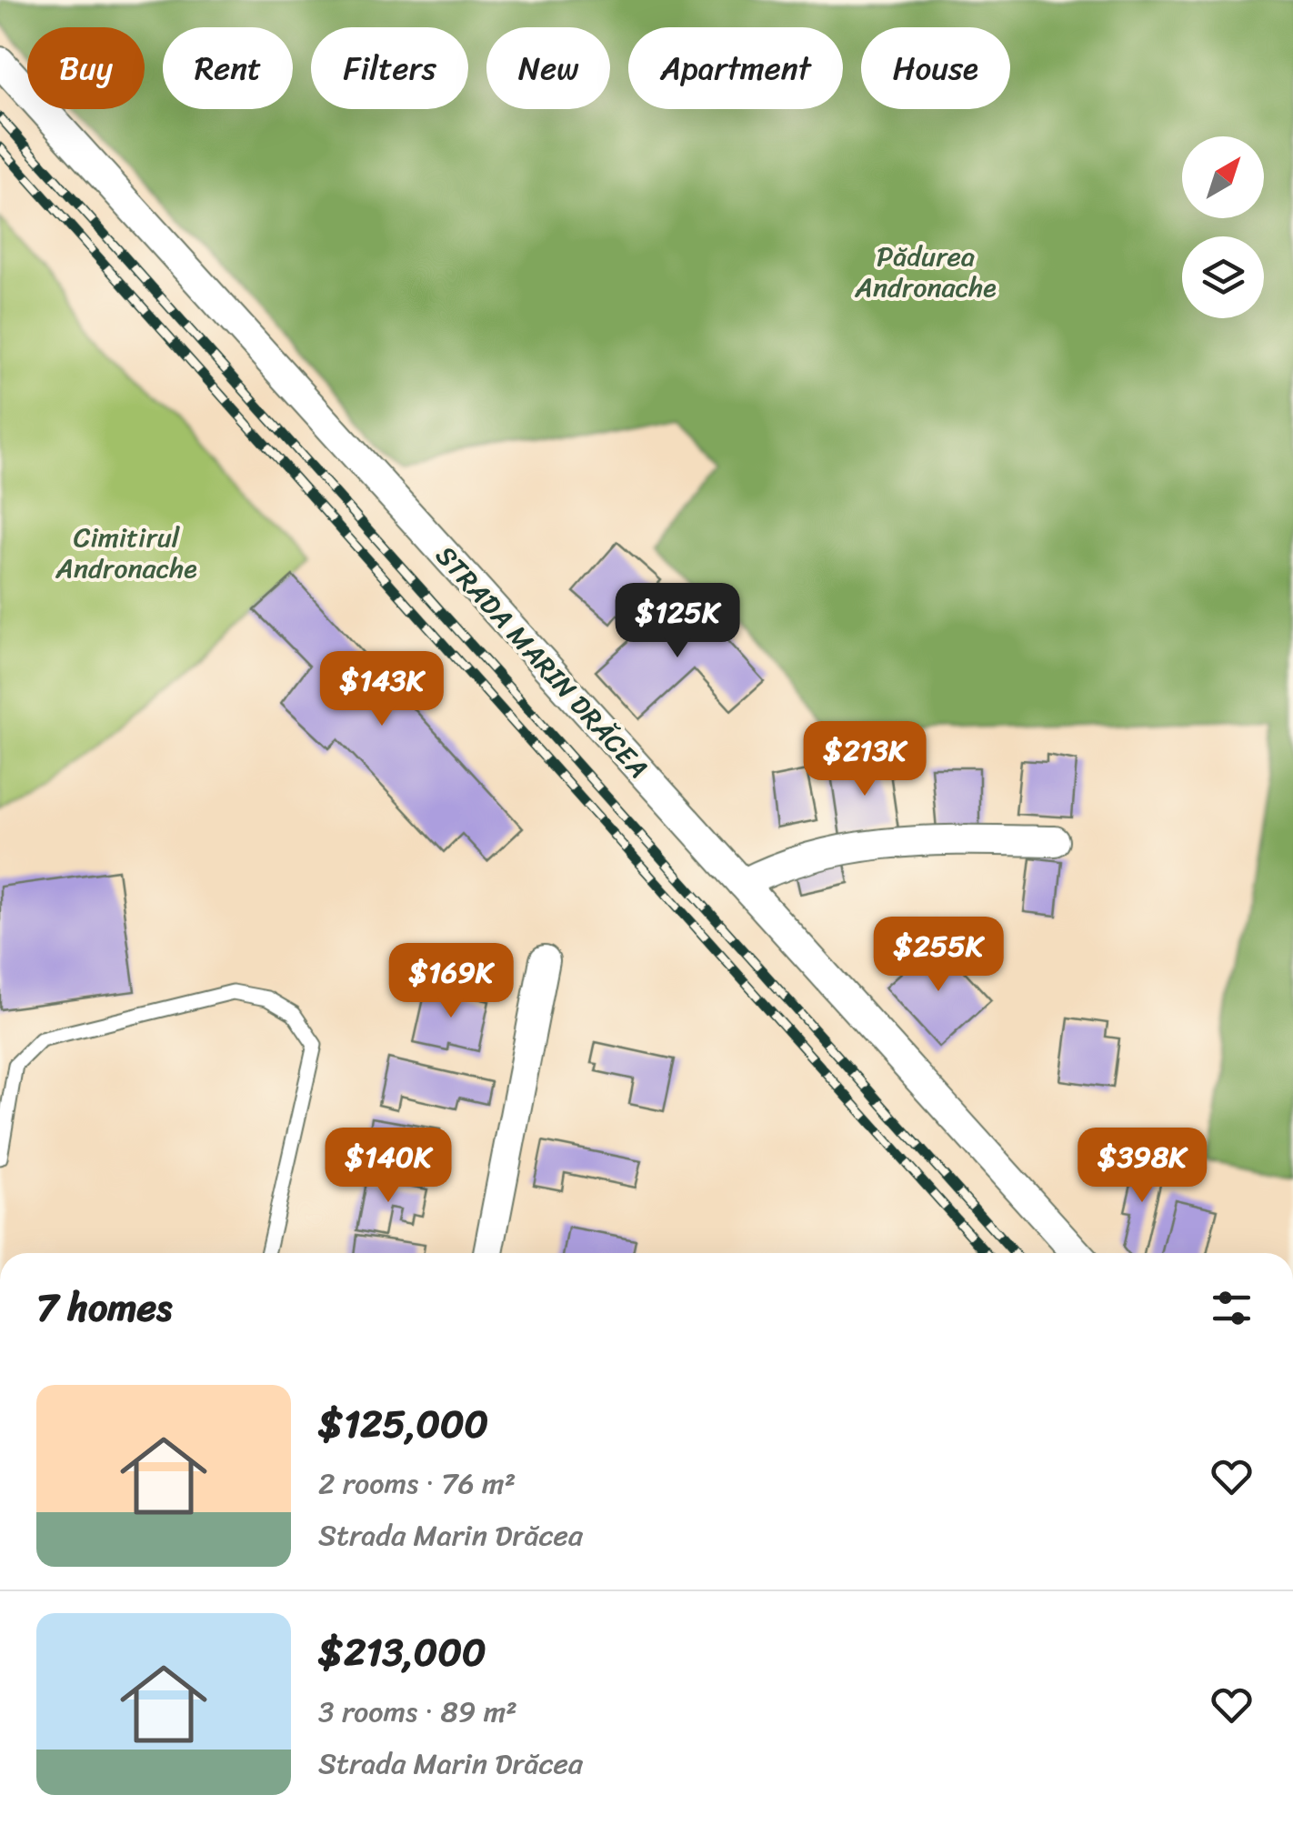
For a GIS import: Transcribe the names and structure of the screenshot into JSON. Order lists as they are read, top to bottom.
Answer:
{
  "streets": {
    "street": ["STRADA MARIN DRĂCEA"]
  },
  "parks": ["Pădurea Andronache", "Cimitirul Andronache"],
  "north": "top right",
  "page": {
    "chip": [
      "Buy",
      "Rent",
      "Filters",
      "New",
      "Apartment",
      "House"
    ],
    "price": [
      "$125K",
      "$143K",
      "$213K",
      "$255K",
      "$169K",
      "$140K",
      "$398K"
    ],
    "heading": "7 homes",
    "list": [
      {
        "name": "$125,000",
        "note": "2 rooms · 76 m² · Strada Marin Drăcea"
      },
      {
        "name": "$213,000",
        "note": "3 rooms · 89 m² · Strada Marin Drăcea"
      }
    ]
  }
}
